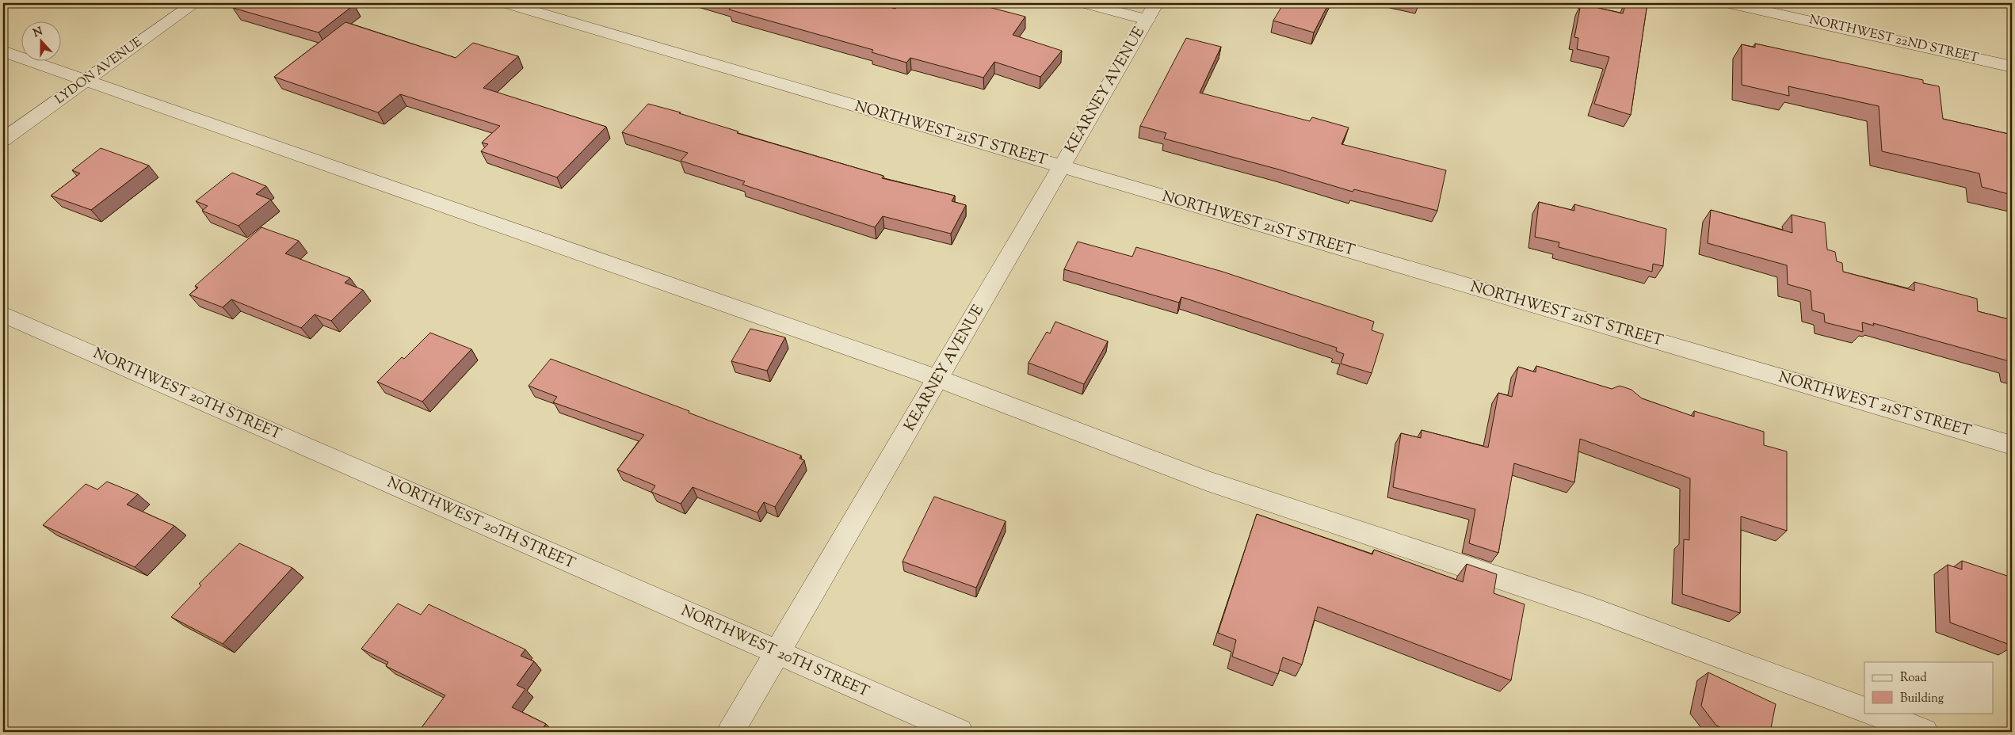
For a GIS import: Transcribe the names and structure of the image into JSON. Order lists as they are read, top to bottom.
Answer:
{
  "streets": {
    "street": [
      "NORTHWEST 22ND STREET",
      "LYDON AVENUE",
      "KEARNEY AVENUE",
      "NORTHWEST 21ST STREET",
      "NORTHWEST 20TH STREET"
    ]
  },
  "crossings": [
    ["KEARNEY AVENUE", "NORTHWEST 21ST STREET"],
    ["KEARNEY AVENUE", "NORTHWEST 20TH STREET"]
  ],
  "legend": ["Road", "Building"],
  "north": "top"
}
